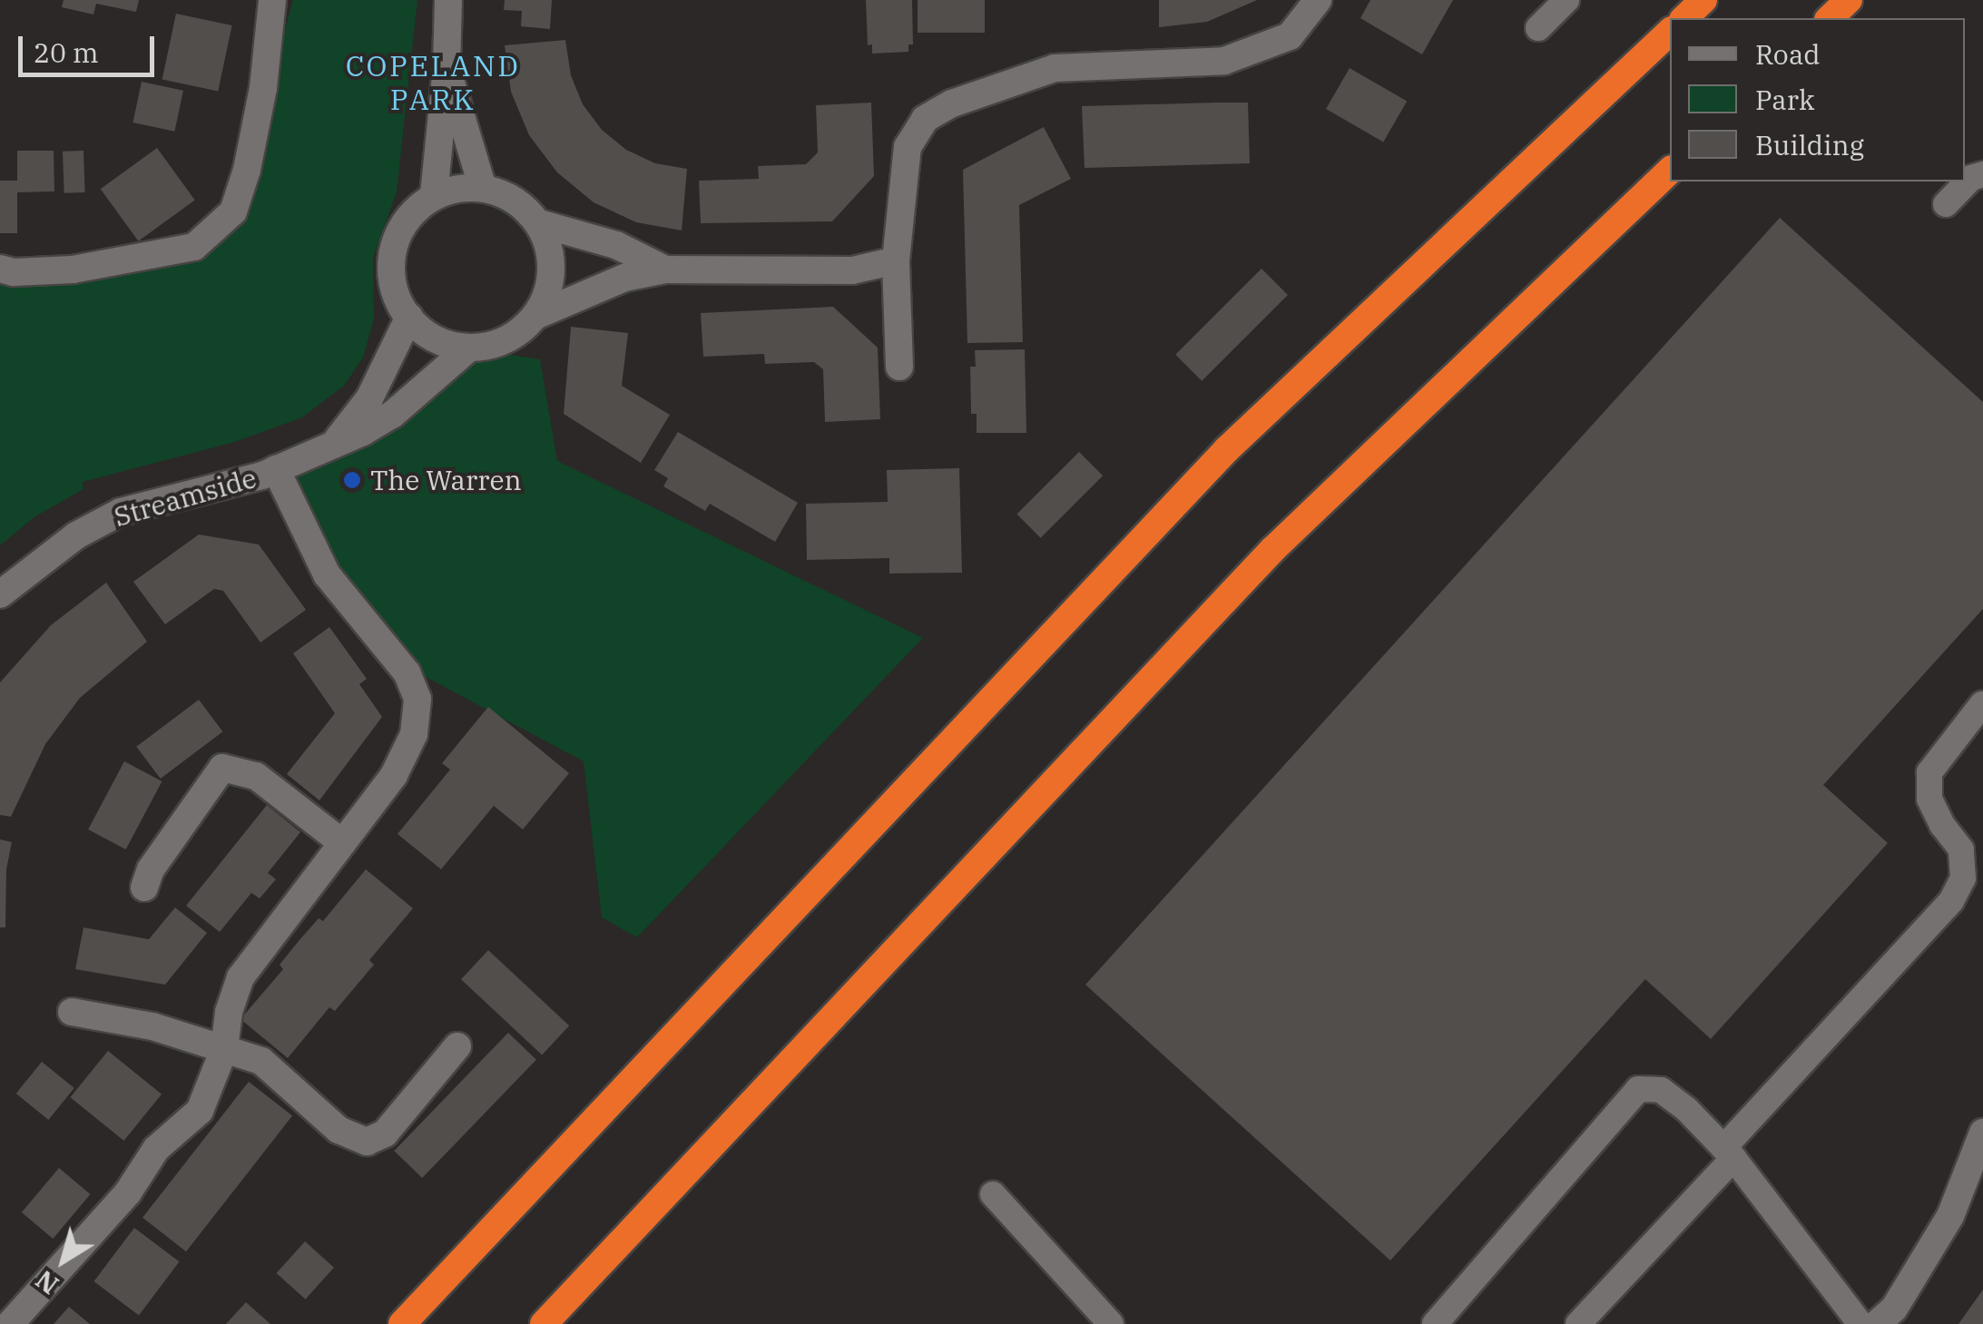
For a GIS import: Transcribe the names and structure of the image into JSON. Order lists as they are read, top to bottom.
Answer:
{
  "streets": {
    "street": ["Streamside"]
  },
  "districts": ["COPELAND PARK"],
  "places": ["The Warren"],
  "legend": ["Road", "Park", "Building"],
  "scale_bar": "20 m",
  "north": "bottom left"
}
